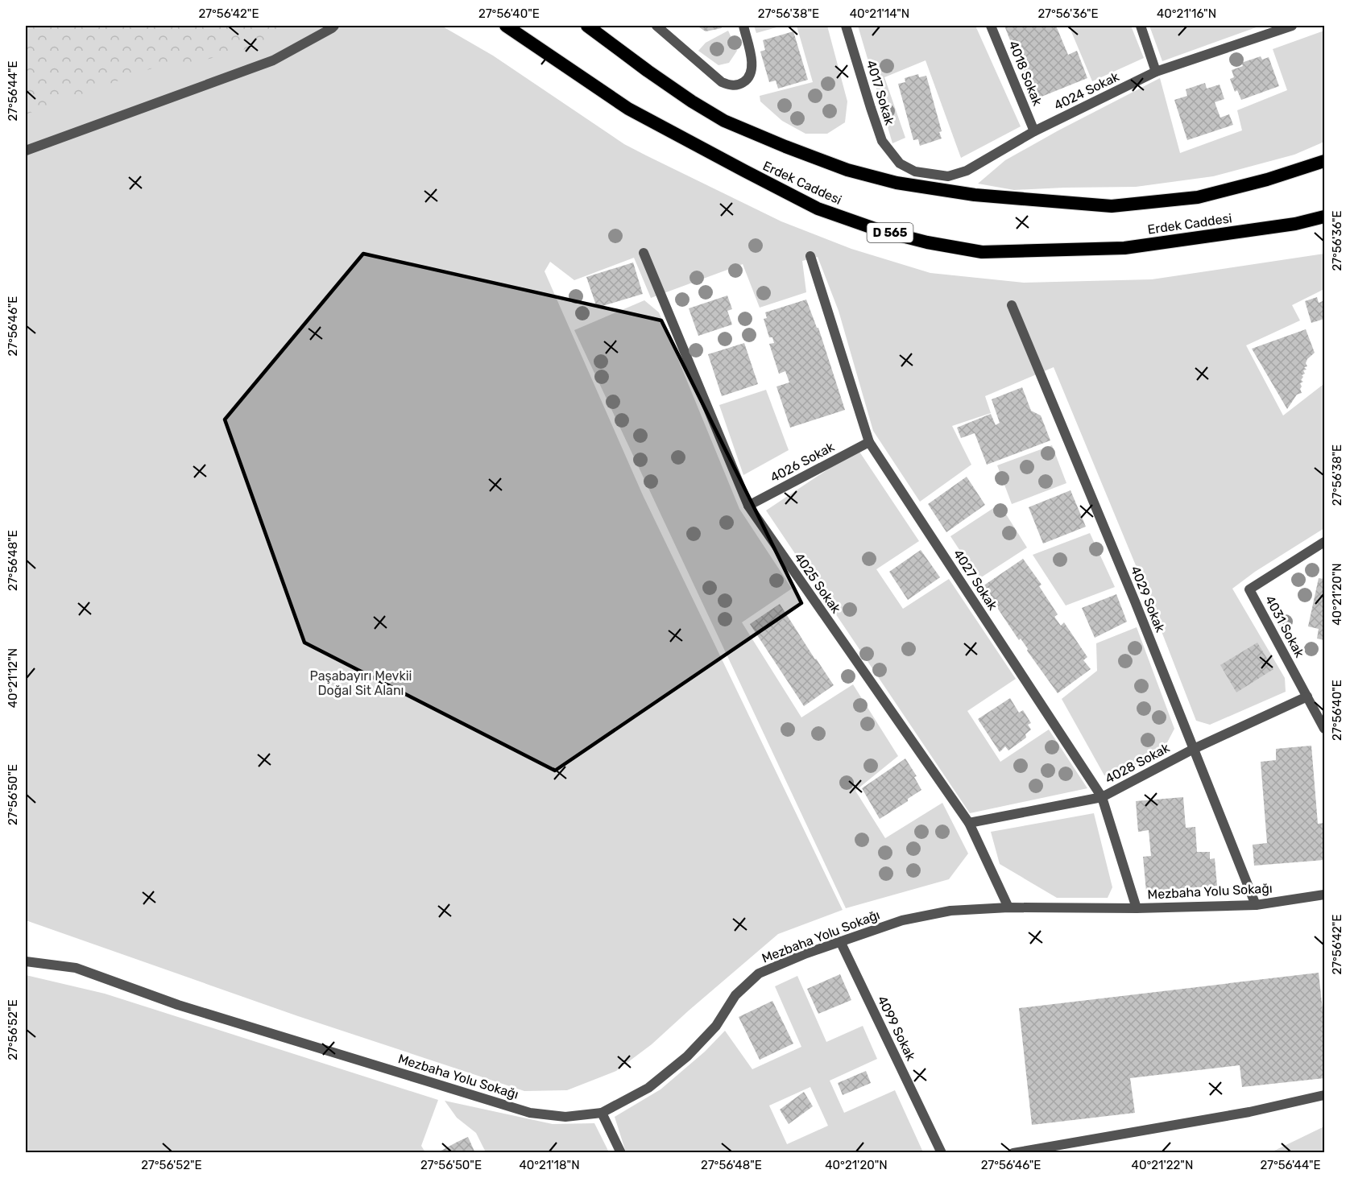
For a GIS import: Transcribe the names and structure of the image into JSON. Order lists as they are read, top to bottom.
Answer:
{
  "streets": {
    "highway": ["Erdek Caddesi", "D 565"],
    "street": [
      "4018 Sokak",
      "4024 Sokak",
      "4017 Sokak",
      "4026 Sokak",
      "4027 Sokak",
      "4025 Sokak",
      "4029 Sokak",
      "4031 Sokak",
      "4028 Sokak",
      "Mezbaha Yolu Sokağı",
      "4099 Sokak"
    ]
  },
  "crossings": [
    ["4018 Sokak", "4024 Sokak"],
    ["4024 Sokak", "4017 Sokak"],
    ["4026 Sokak", "4027 Sokak"],
    ["4026 Sokak", "4025 Sokak"],
    ["4027 Sokak", "4028 Sokak"],
    ["4027 Sokak", "Mezbaha Yolu Sokağı"],
    ["4025 Sokak", "4028 Sokak"],
    ["4025 Sokak", "Mezbaha Yolu Sokağı"],
    ["4029 Sokak", "4028 Sokak"],
    ["4029 Sokak", "Mezbaha Yolu Sokağı"],
    ["4031 Sokak", "4028 Sokak"],
    ["Mezbaha Yolu Sokağı", "4099 Sokak"]
  ],
  "parks": ["Paşabayırı Mevkii Doğal Sit Alanı"],
  "coordinates": [
    "27°56'42\"E",
    "27°56'40\"E",
    "27°56'38\"E",
    "40°21'14\"N",
    "27°56'36\"E",
    "40°21'16\"N",
    "27°56'44\"E",
    "27°56'46\"E",
    "27°56'48\"E",
    "40°21'20\"N",
    "40°21'12\"N",
    "27°56'50\"E",
    "27°56'52\"E",
    "40°21'18\"N",
    "40°21'22\"N"
  ]
}
